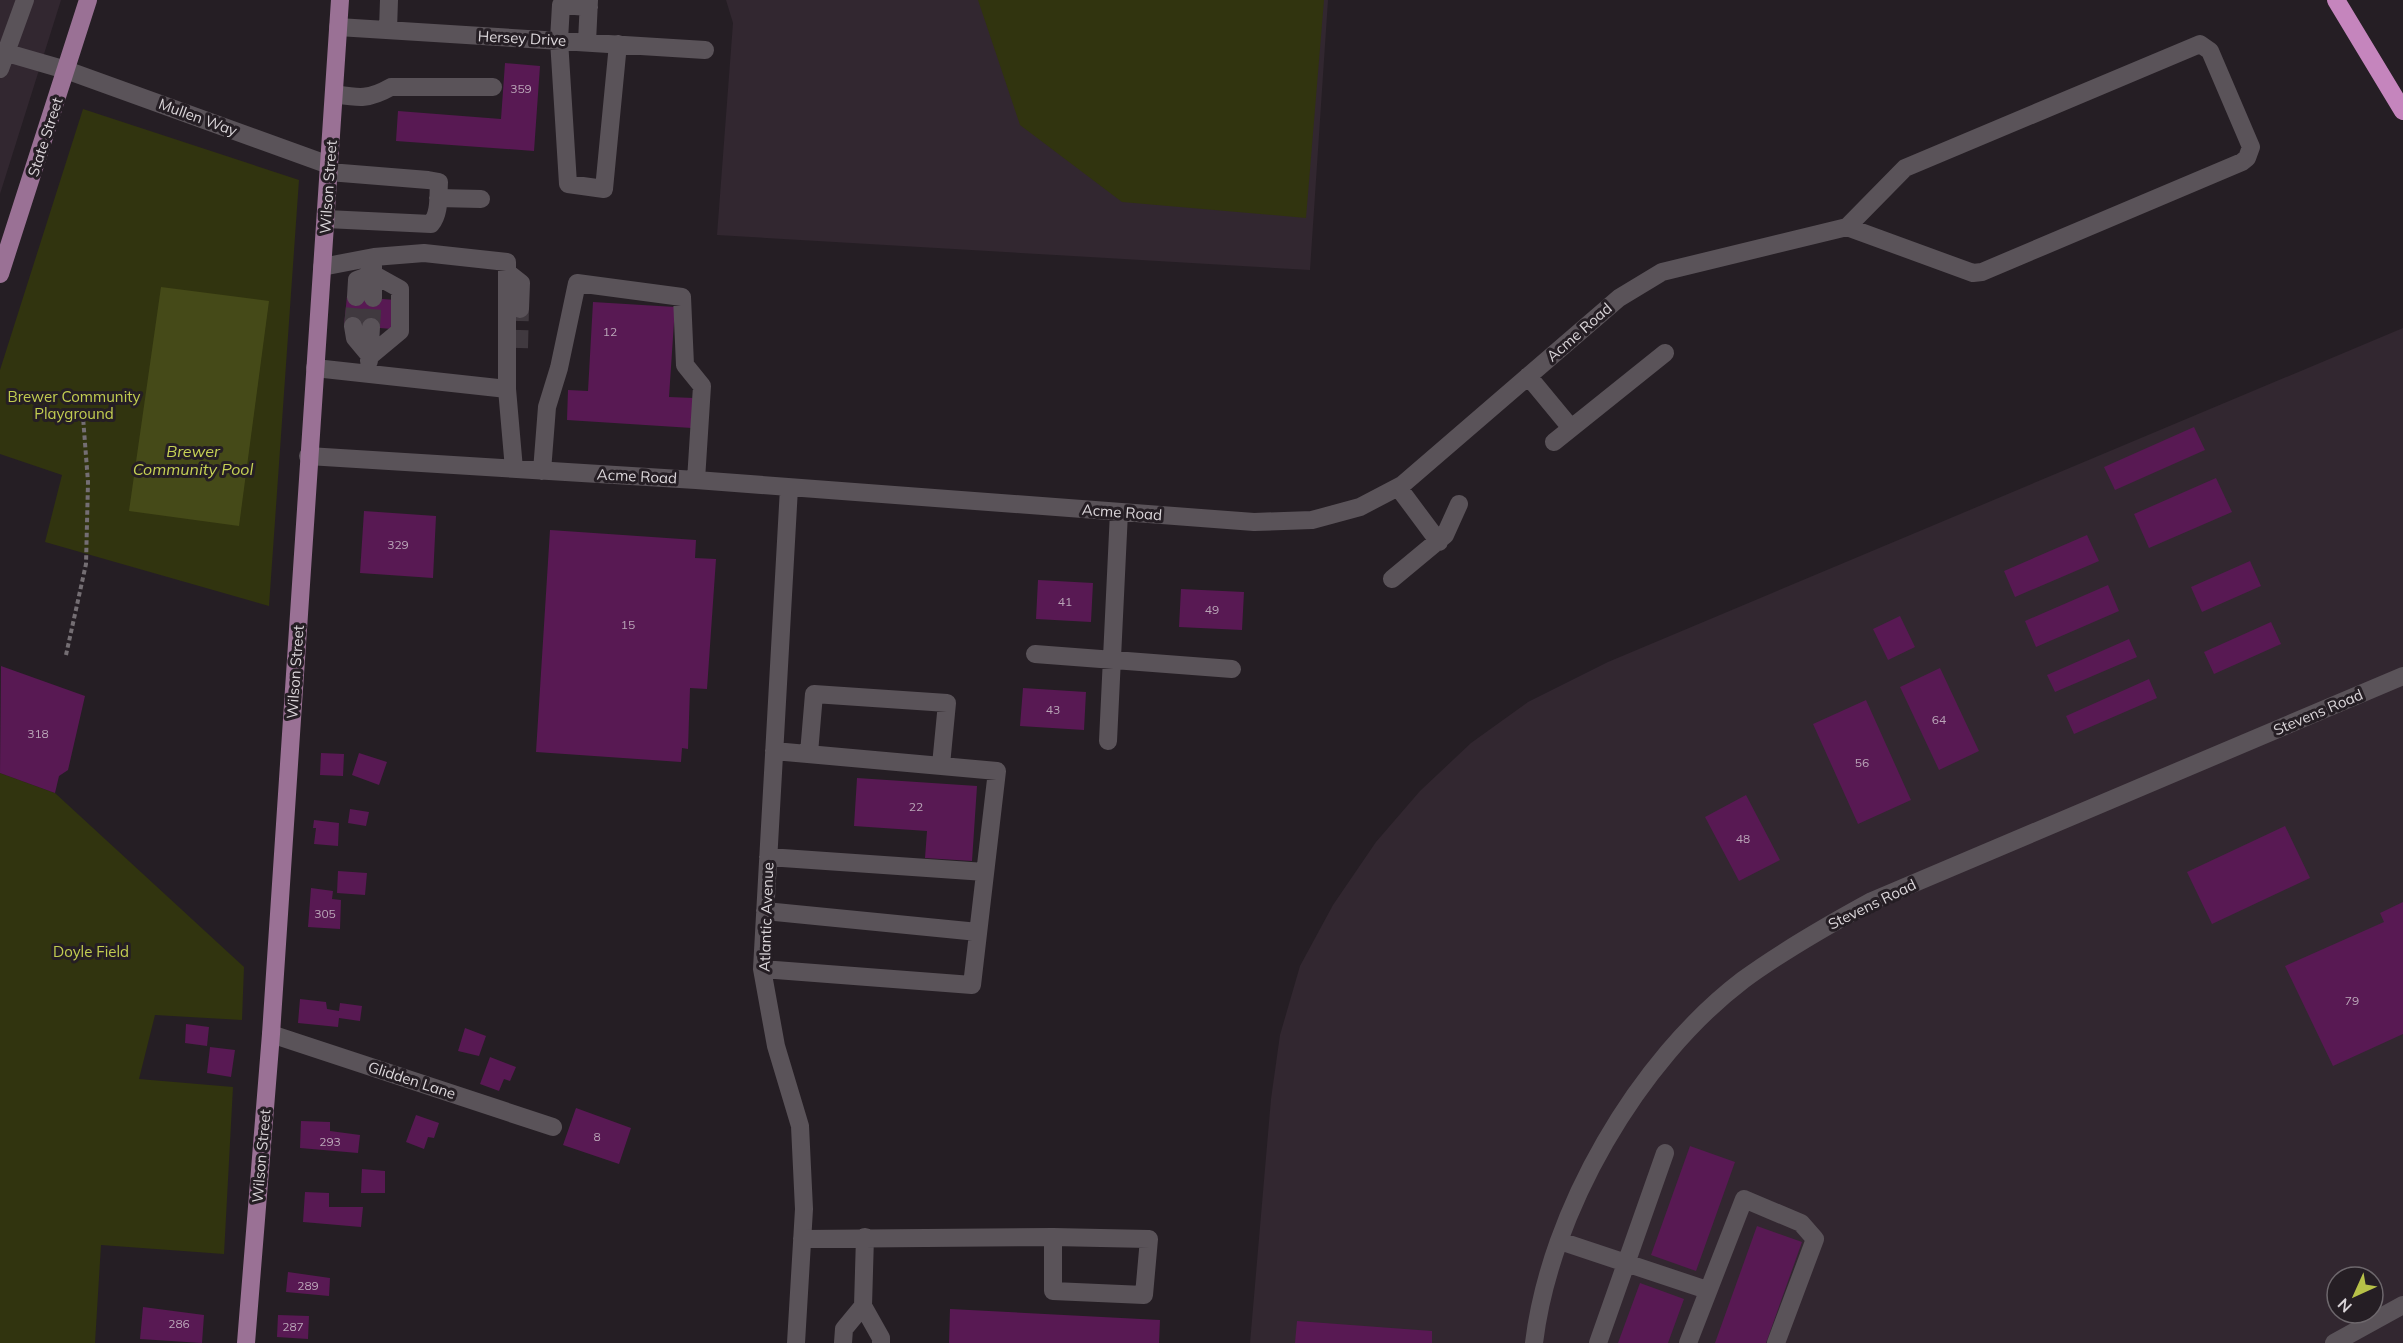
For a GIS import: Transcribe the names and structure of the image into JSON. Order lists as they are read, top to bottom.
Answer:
{
  "streets": {
    "main road": ["State Street", "Wilson Street"],
    "street": [
      "Hersey Drive",
      "Mullen Way",
      "Acme Road",
      "Stevens Road",
      "Atlantic Avenue",
      "Glidden Lane"
    ]
  },
  "crossings": [
    ["Hersey Drive", "Wilson Street"],
    ["Mullen Way", "State Street"],
    ["Mullen Way", "Wilson Street"],
    ["Wilson Street", "Acme Road"],
    ["Wilson Street", "Glidden Lane"],
    ["Acme Road", "Atlantic Avenue"]
  ],
  "water": ["Brewer Community Pool"],
  "parks": ["Brewer Community Playground", "Doyle Field"],
  "house_numbers": [
    "359",
    "12",
    "329",
    "41",
    "49",
    "15",
    "43",
    "64",
    "318",
    "56",
    "22",
    "48",
    "305",
    "79",
    "8",
    "293",
    "289",
    "286",
    "287"
  ],
  "north": "bottom left"
}
